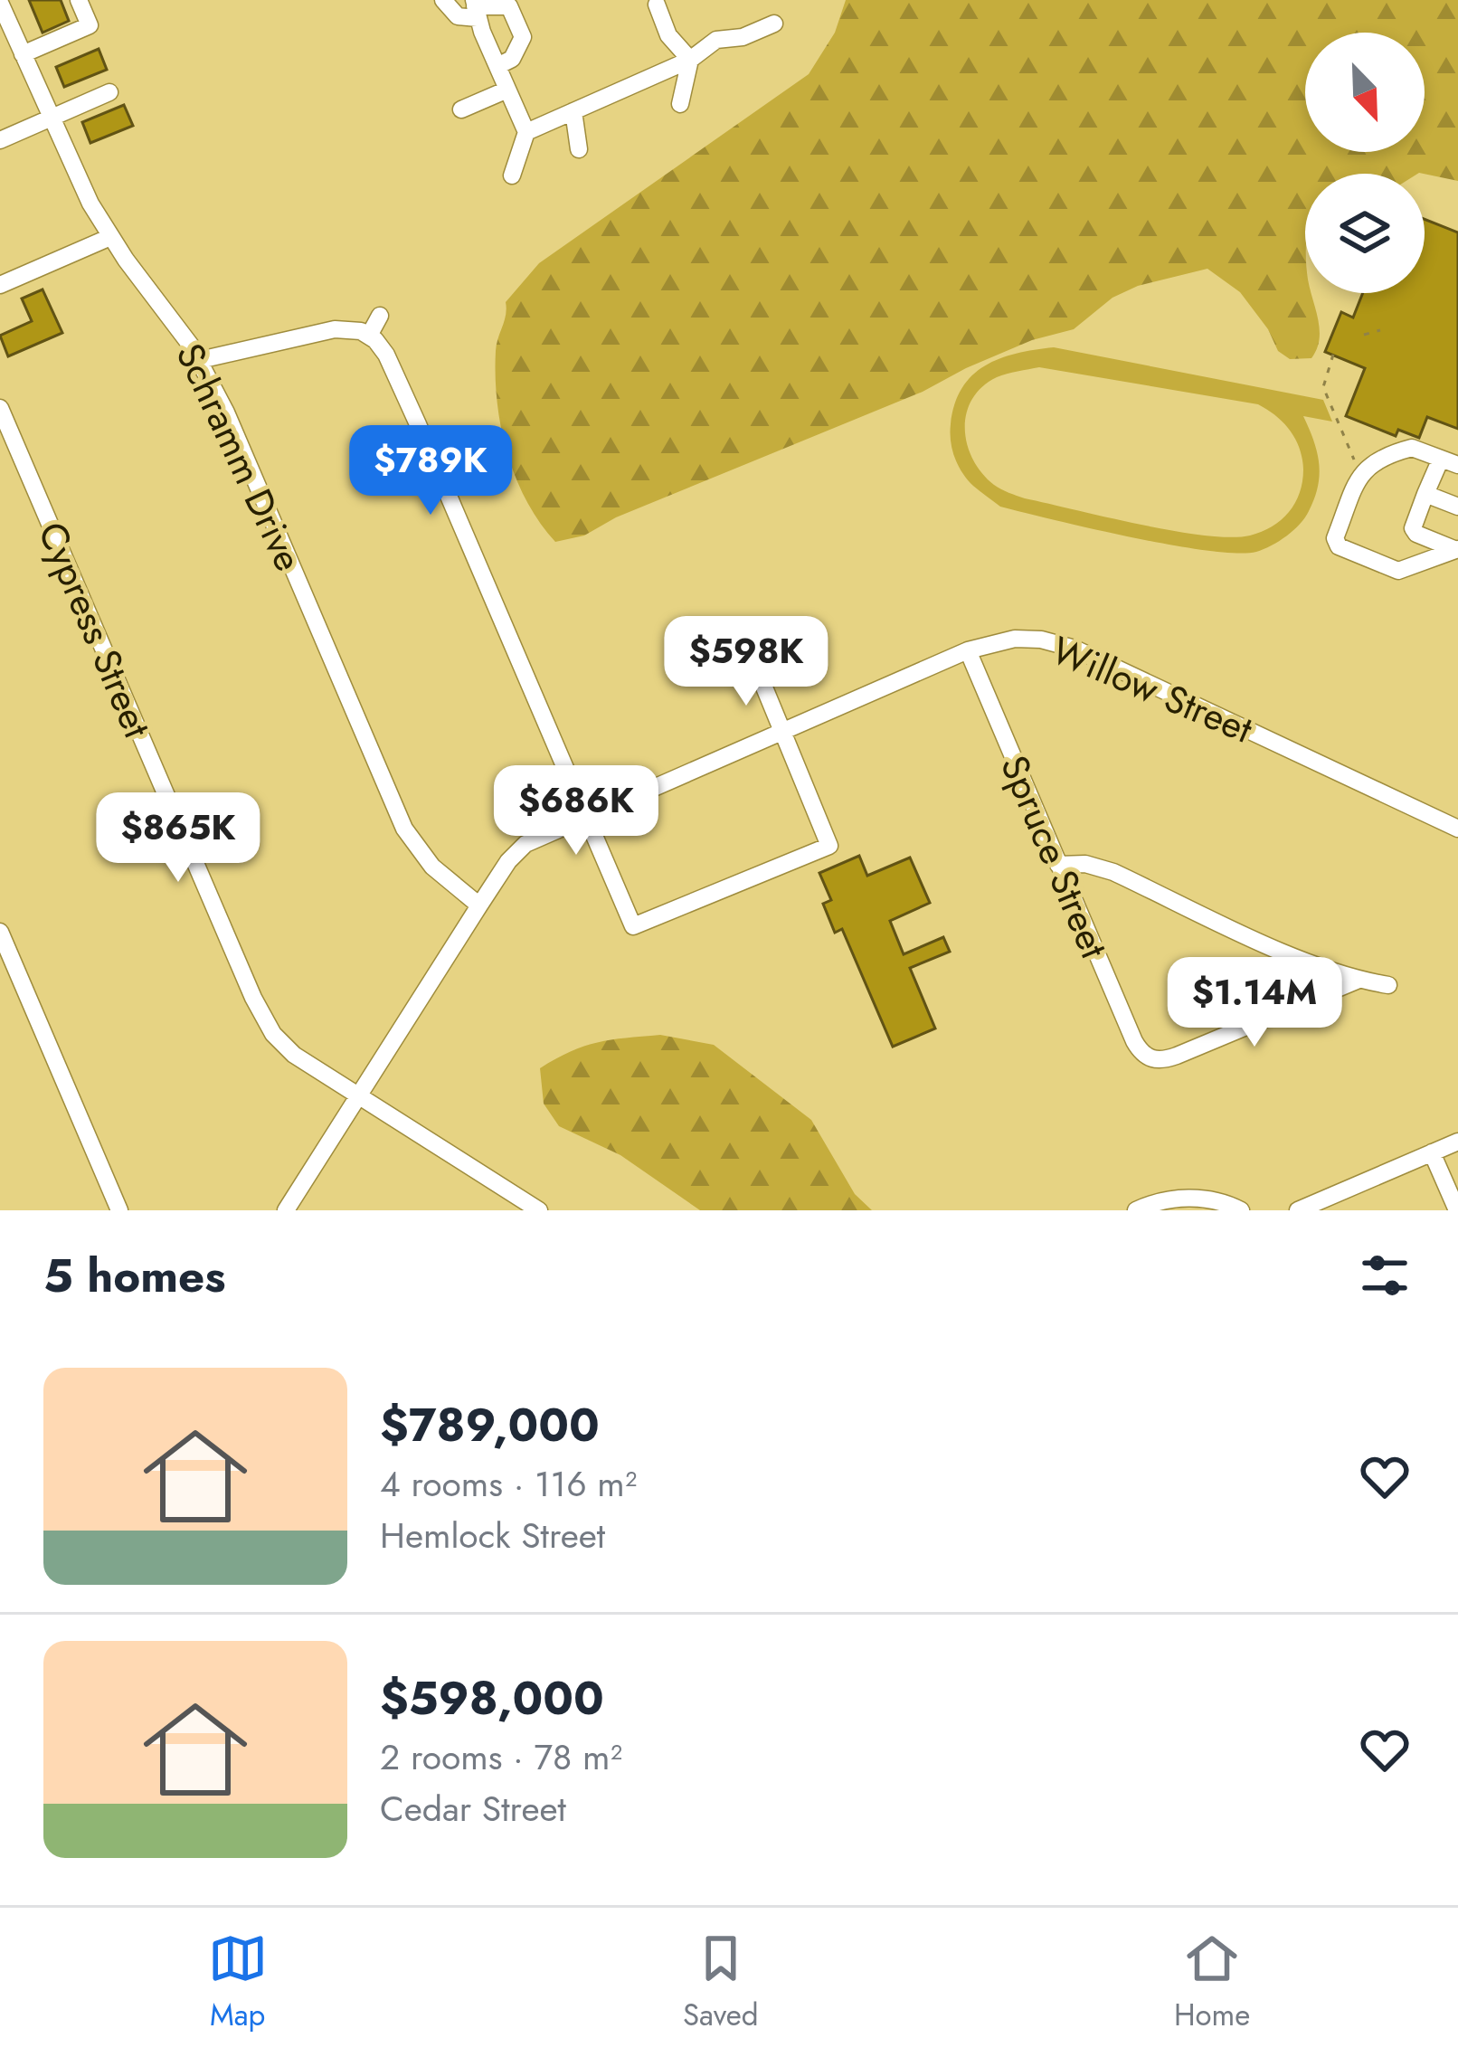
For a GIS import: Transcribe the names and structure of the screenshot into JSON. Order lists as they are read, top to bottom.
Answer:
{
  "streets": {
    "street": [
      "Schramm Drive",
      "Cypress Street",
      "Willow Street",
      "Spruce Street"
    ]
  },
  "crossings": [
    ["Schramm Drive", "Willow Street"],
    ["Cypress Street", "Willow Street"],
    ["Willow Street", "Spruce Street"]
  ],
  "north": "bottom right",
  "page": {
    "price": [
      "$789K",
      "$598K",
      "$686K",
      "$865K",
      "$1.14M"
    ],
    "heading": "5 homes",
    "list": [
      {
        "name": "$789,000",
        "note": "4 rooms · 116 m² · Hemlock Street"
      },
      {
        "name": "$598,000",
        "note": "2 rooms · 78 m² · Cedar Street"
      }
    ],
    "tabs": ["Map", "Saved", "Home"]
  }
}
